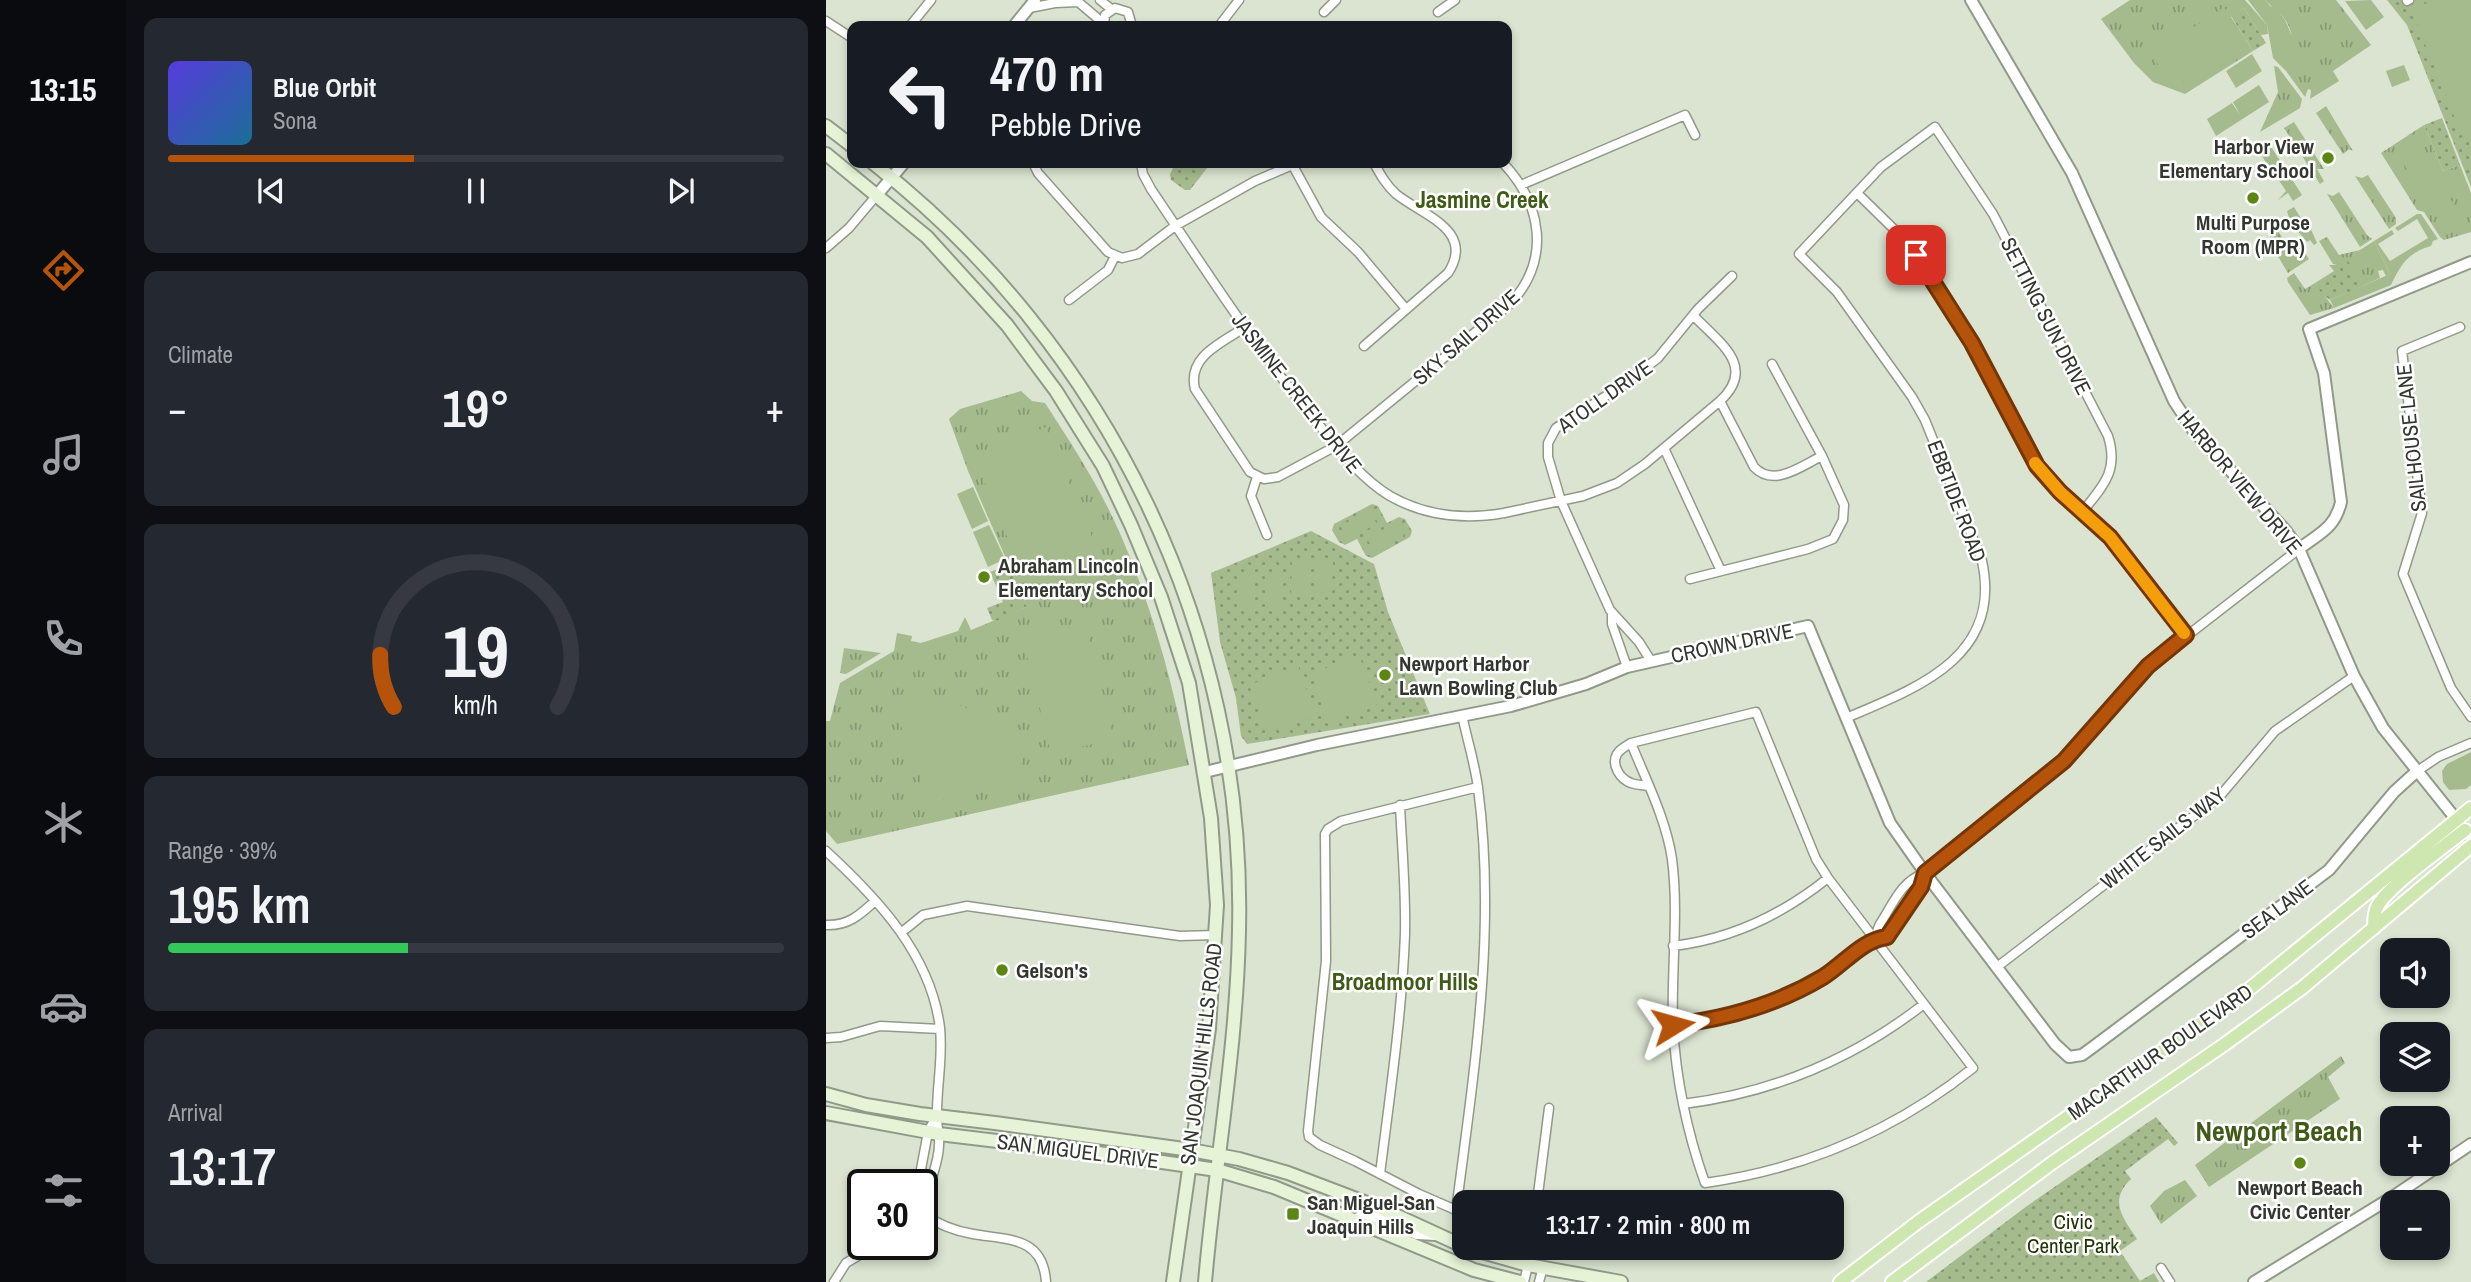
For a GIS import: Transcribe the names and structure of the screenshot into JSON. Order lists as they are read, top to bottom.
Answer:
{
  "streets": {
    "main road": ["MACARTHUR BOULEVARD", "SAN JOAQUIN HILLS ROAD", "SAN MIGUEL DRIVE"],
    "street": [
      "SETTING SUN DRIVE",
      "SKY SAIL DRIVE",
      "JASMINE CREEK DRIVE",
      "ATOLL DRIVE",
      "SAILHOUSE LANE",
      "HARBOR VIEW DRIVE",
      "EBBTIDE ROAD",
      "CROWN DRIVE",
      "WHITE SAILS WAY",
      "SEA LANE"
    ]
  },
  "crossings": [
    ["SETTING SUN DRIVE", "EBBTIDE ROAD"],
    ["SKY SAIL DRIVE", "JASMINE CREEK DRIVE"],
    ["JASMINE CREEK DRIVE", "ATOLL DRIVE"],
    ["HARBOR VIEW DRIVE", "WHITE SAILS WAY"],
    ["HARBOR VIEW DRIVE", "SEA LANE"],
    ["HARBOR VIEW DRIVE", "MACARTHUR BOULEVARD"],
    ["EBBTIDE ROAD", "CROWN DRIVE"],
    ["CROWN DRIVE", "WHITE SAILS WAY"],
    ["CROWN DRIVE", "SEA LANE"],
    ["CROWN DRIVE", "SAN JOAQUIN HILLS ROAD"],
    ["SAN JOAQUIN HILLS ROAD", "SAN MIGUEL DRIVE"]
  ],
  "districts": ["Jasmine Creek", "Broadmoor Hills", "Newport Beach"],
  "parks": ["Civic Center Park"],
  "places": {
    "other": [
      "Harbor View Elementary School",
      "Multi Purpose Room (MPR)",
      "Abraham Lincoln Elementary School",
      "Newport Harbor Lawn Bowling Club",
      "Gelson's",
      "Newport Beach Civic Center"
    ],
    "transit": ["San Miguel-San Joaquin Hills"]
  },
  "page": {
    "tabs": "13:15",
    "turn": ["470 m", "Pebble Drive"],
    "song": ["Blue Orbit", "Sona"],
    "tile": [
      "Climate",
      ["Range · 39%", "195 km"],
      ["Arrival", "13:17"]
    ],
    "heat": ["−", "19°", "+"],
    "map_buttons": ["+", "−"],
    "limit": "30",
    "trip": "13:17 · 2 min · 800 m",
    "gauge": ["19", "km/h"]
  }
}
